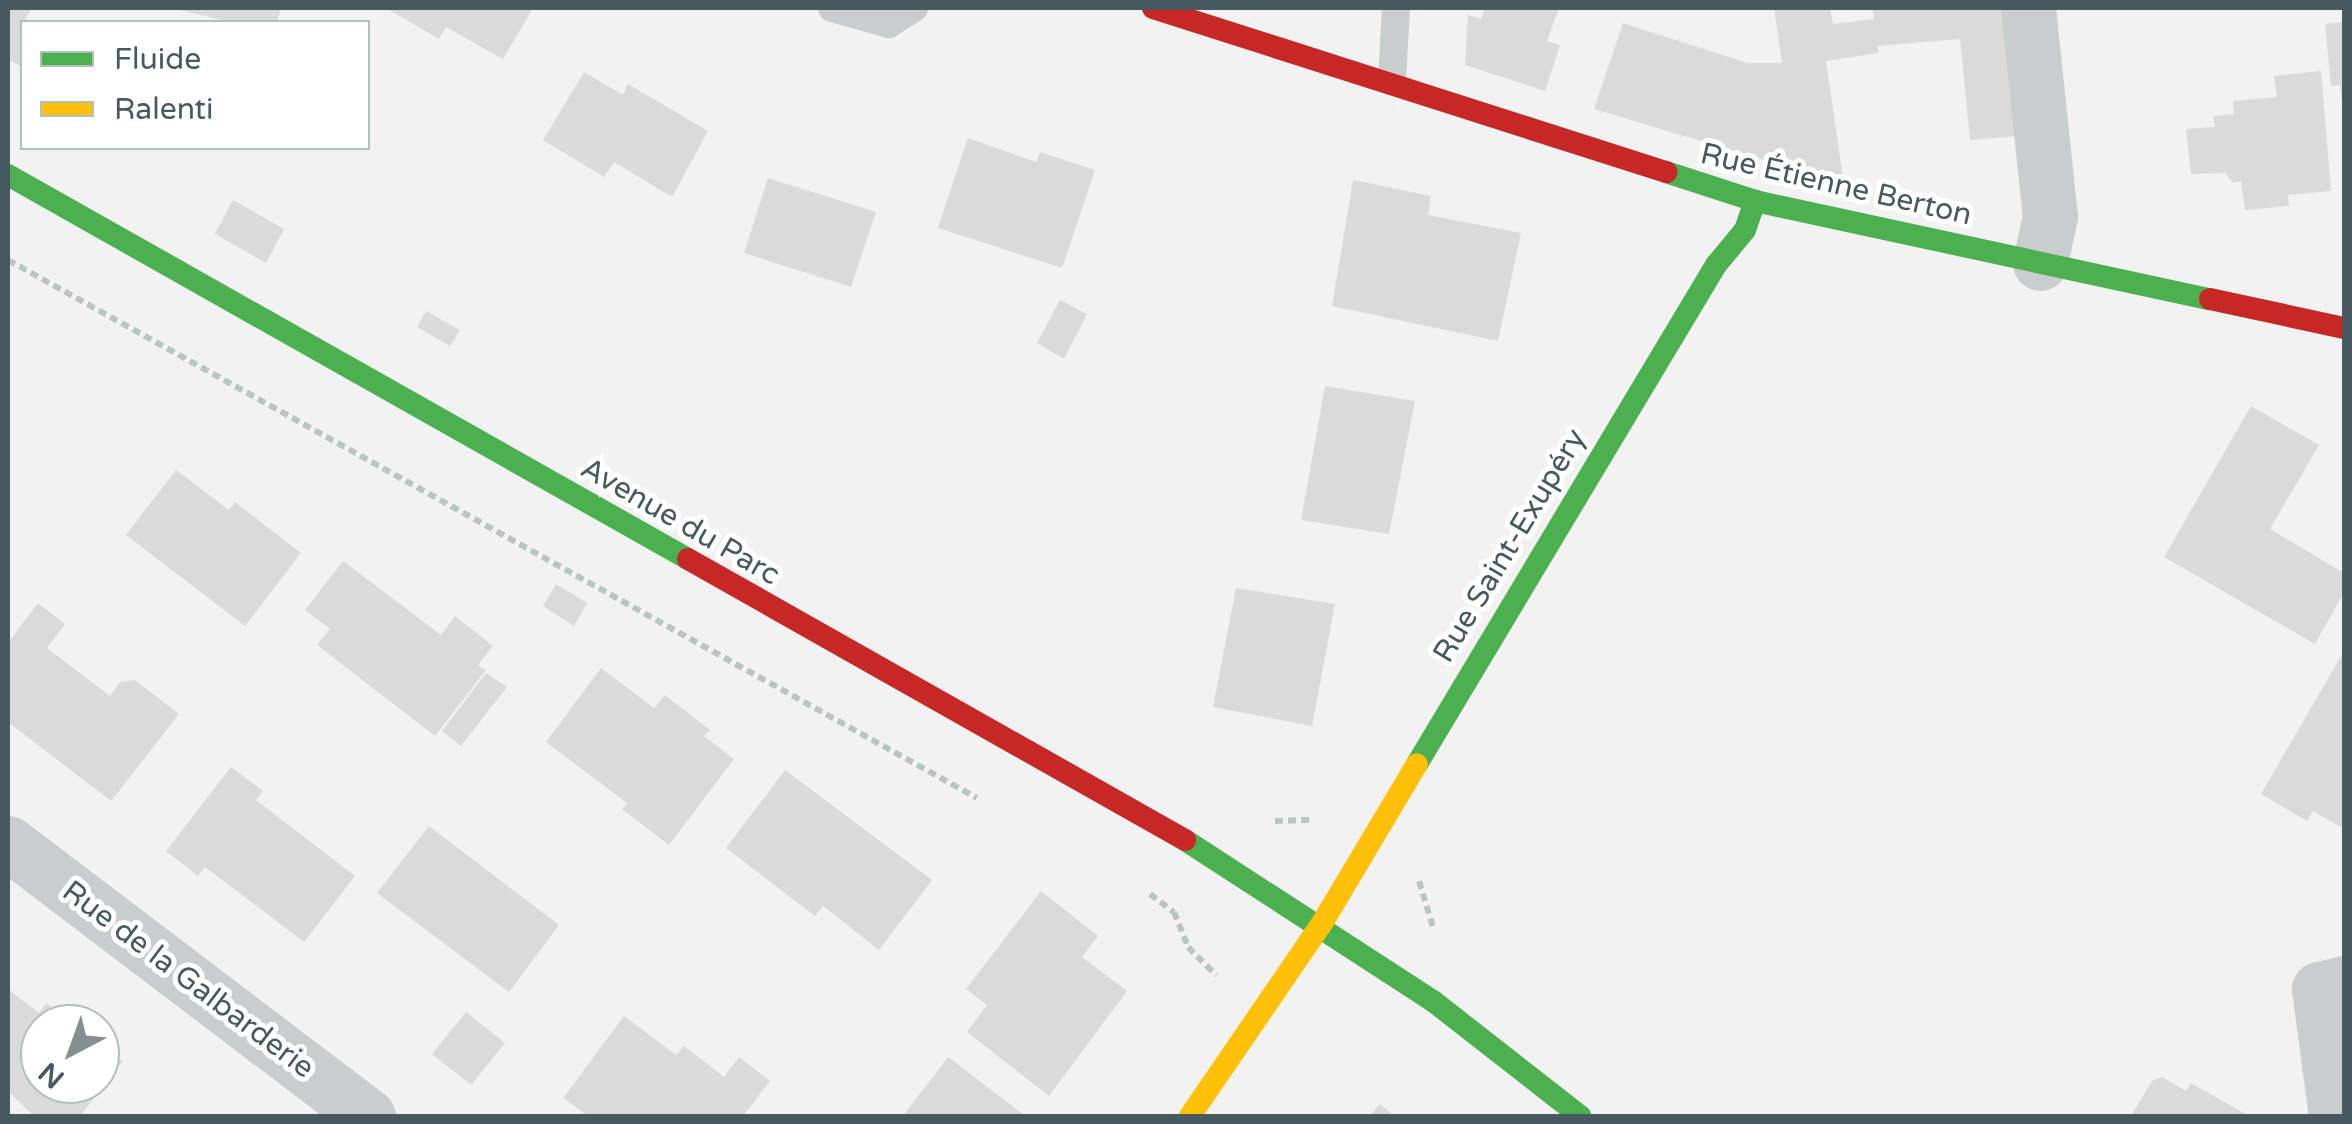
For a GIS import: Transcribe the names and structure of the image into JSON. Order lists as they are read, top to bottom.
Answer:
{
  "streets": {
    "street": [
      "Rue Étienne Berton",
      "Avenue du Parc",
      "Rue Saint-Exupéry",
      "Rue de la Galbarderie"
    ]
  },
  "crossings": [
    ["Rue Étienne Berton", "Rue Saint-Exupéry"],
    ["Avenue du Parc", "Rue Saint-Exupéry"]
  ],
  "legend": ["Fluide", "Ralenti"],
  "north": "bottom left"
}
